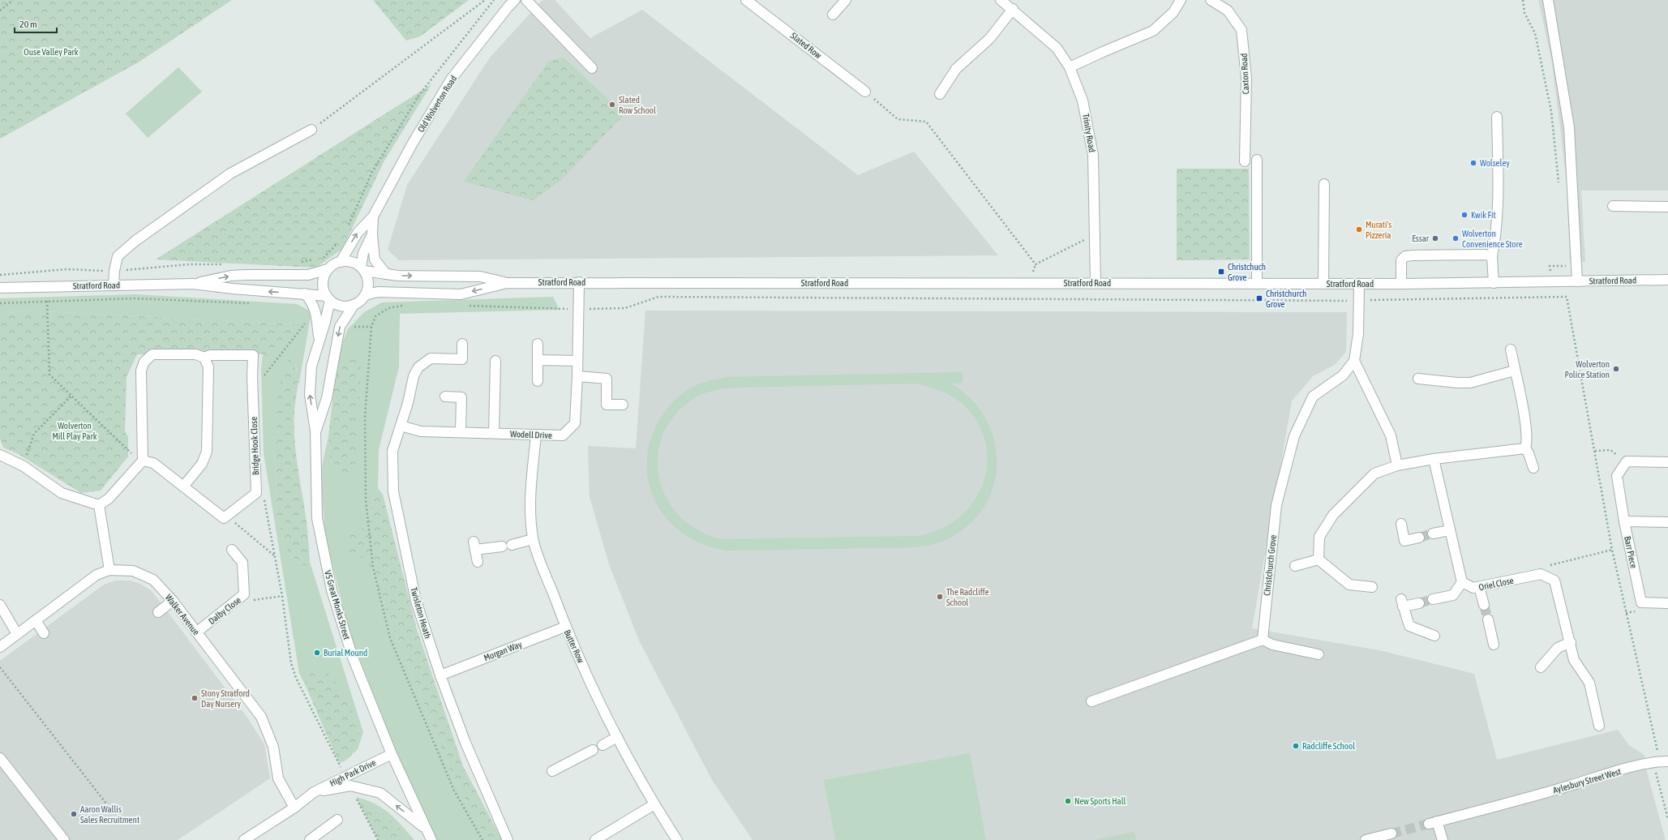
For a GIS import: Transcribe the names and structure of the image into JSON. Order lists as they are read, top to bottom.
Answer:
{
  "streets": {
    "street": [
      "Slated Row",
      "Caxton Road",
      "Old Wolverton Road",
      "Trinity Road",
      "Stratford Road",
      "Wodell Drive",
      "Bridge Hook Close",
      "Barr Piece",
      "Christchurch Grove",
      "Oriel Close",
      "V5 Great Monks Street",
      "Dalby Close",
      "Twisleton Heath",
      "Walker Avenue",
      "Butter Row",
      "Morgan Way",
      "High Park Drive",
      "Aylesbury Street West"
    ]
  },
  "crossings": [
    ["Old Wolverton Road", "Stratford Road"],
    ["Old Wolverton Road", "V5 Great Monks Street"],
    ["Trinity Road", "Stratford Road"],
    ["Stratford Road", "Wodell Drive"],
    ["Stratford Road", "Christchurch Grove"],
    ["Stratford Road", "V5 Great Monks Street"],
    ["Wodell Drive", "Twisleton Heath"],
    ["Wodell Drive", "Butter Row"],
    ["V5 Great Monks Street", "High Park Drive"],
    ["Dalby Close", "Walker Avenue"],
    ["Twisleton Heath", "Morgan Way"],
    ["Walker Avenue", "High Park Drive"],
    ["Butter Row", "Morgan Way"]
  ],
  "parks": ["Ouse Valley Park", "Wolverton Mill Play Park"],
  "places": {
    "other": [
      "Slated Row School",
      "Wolseley",
      "Kwik Fit",
      "Murati's Pizzeria",
      "Essar",
      "Wolverton Convenience Store",
      "Wolverton Police Station",
      "The Radcliffe School",
      "Burial Mound",
      "Stony Stratford Day Nursery",
      "Radcliffe School",
      "New Sports Hall",
      "Aaron Wallis Sales Recruitment"
    ],
    "transit": ["Christchuch Grove", "Christchurch Grove"]
  },
  "scale_bar": "20 m"
}
